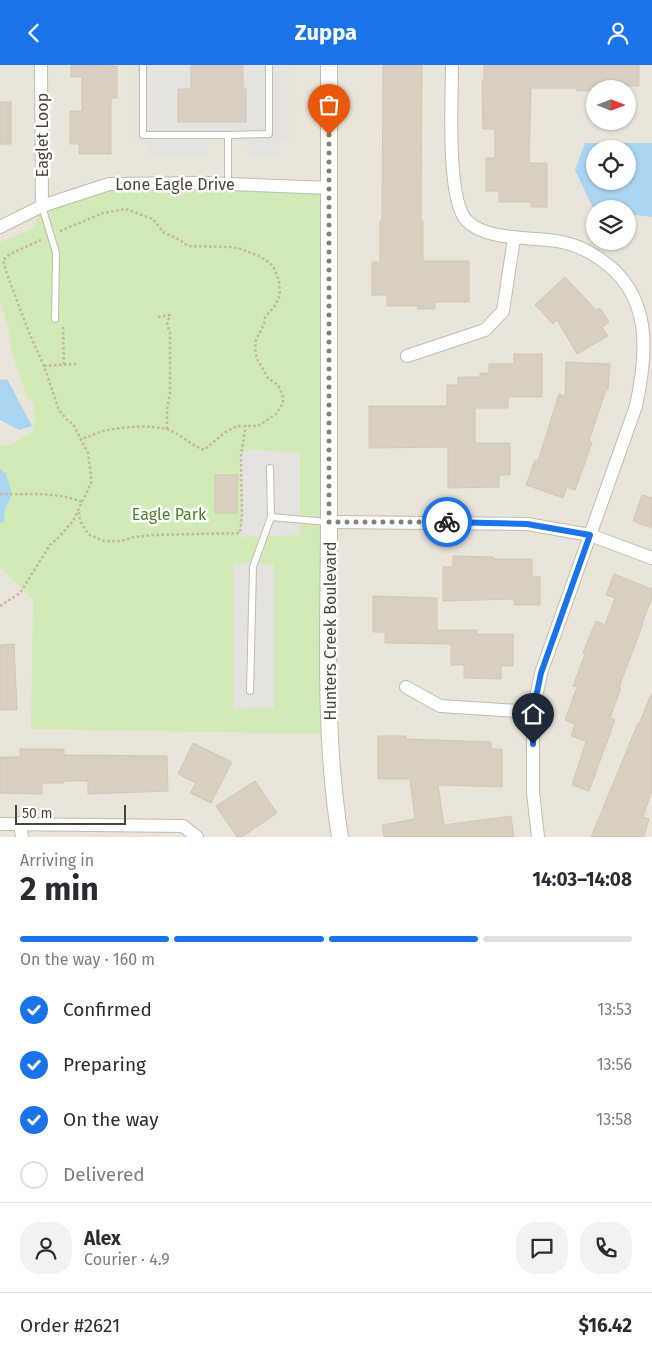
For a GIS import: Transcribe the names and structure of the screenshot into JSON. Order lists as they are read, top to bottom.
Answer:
{
  "streets": {
    "street": ["Eaglet Loop", "Lone Eagle Drive", "Hunters Creek Boulevard"]
  },
  "crossings": [
    ["Eaglet Loop", "Lone Eagle Drive"],
    ["Lone Eagle Drive", "Hunters Creek Boulevard"]
  ],
  "parks": ["Eagle Park"],
  "scale_bar": "50 m",
  "north": "right",
  "page": {
    "header": "Zuppa",
    "scale": "50 m",
    "heading": ["2 min", "Arriving in", "14:03–14:08"],
    "panel": [
      "Alex",
      "Courier · 4.9",
      "Order #2621",
      "$16.42"
    ],
    "bar": "On the way · 160 m",
    "list": [
      ["Confirmed", "13:53"],
      ["Preparing", "13:56"],
      ["On the way", "13:58"],
      "Delivered"
    ]
  }
}
